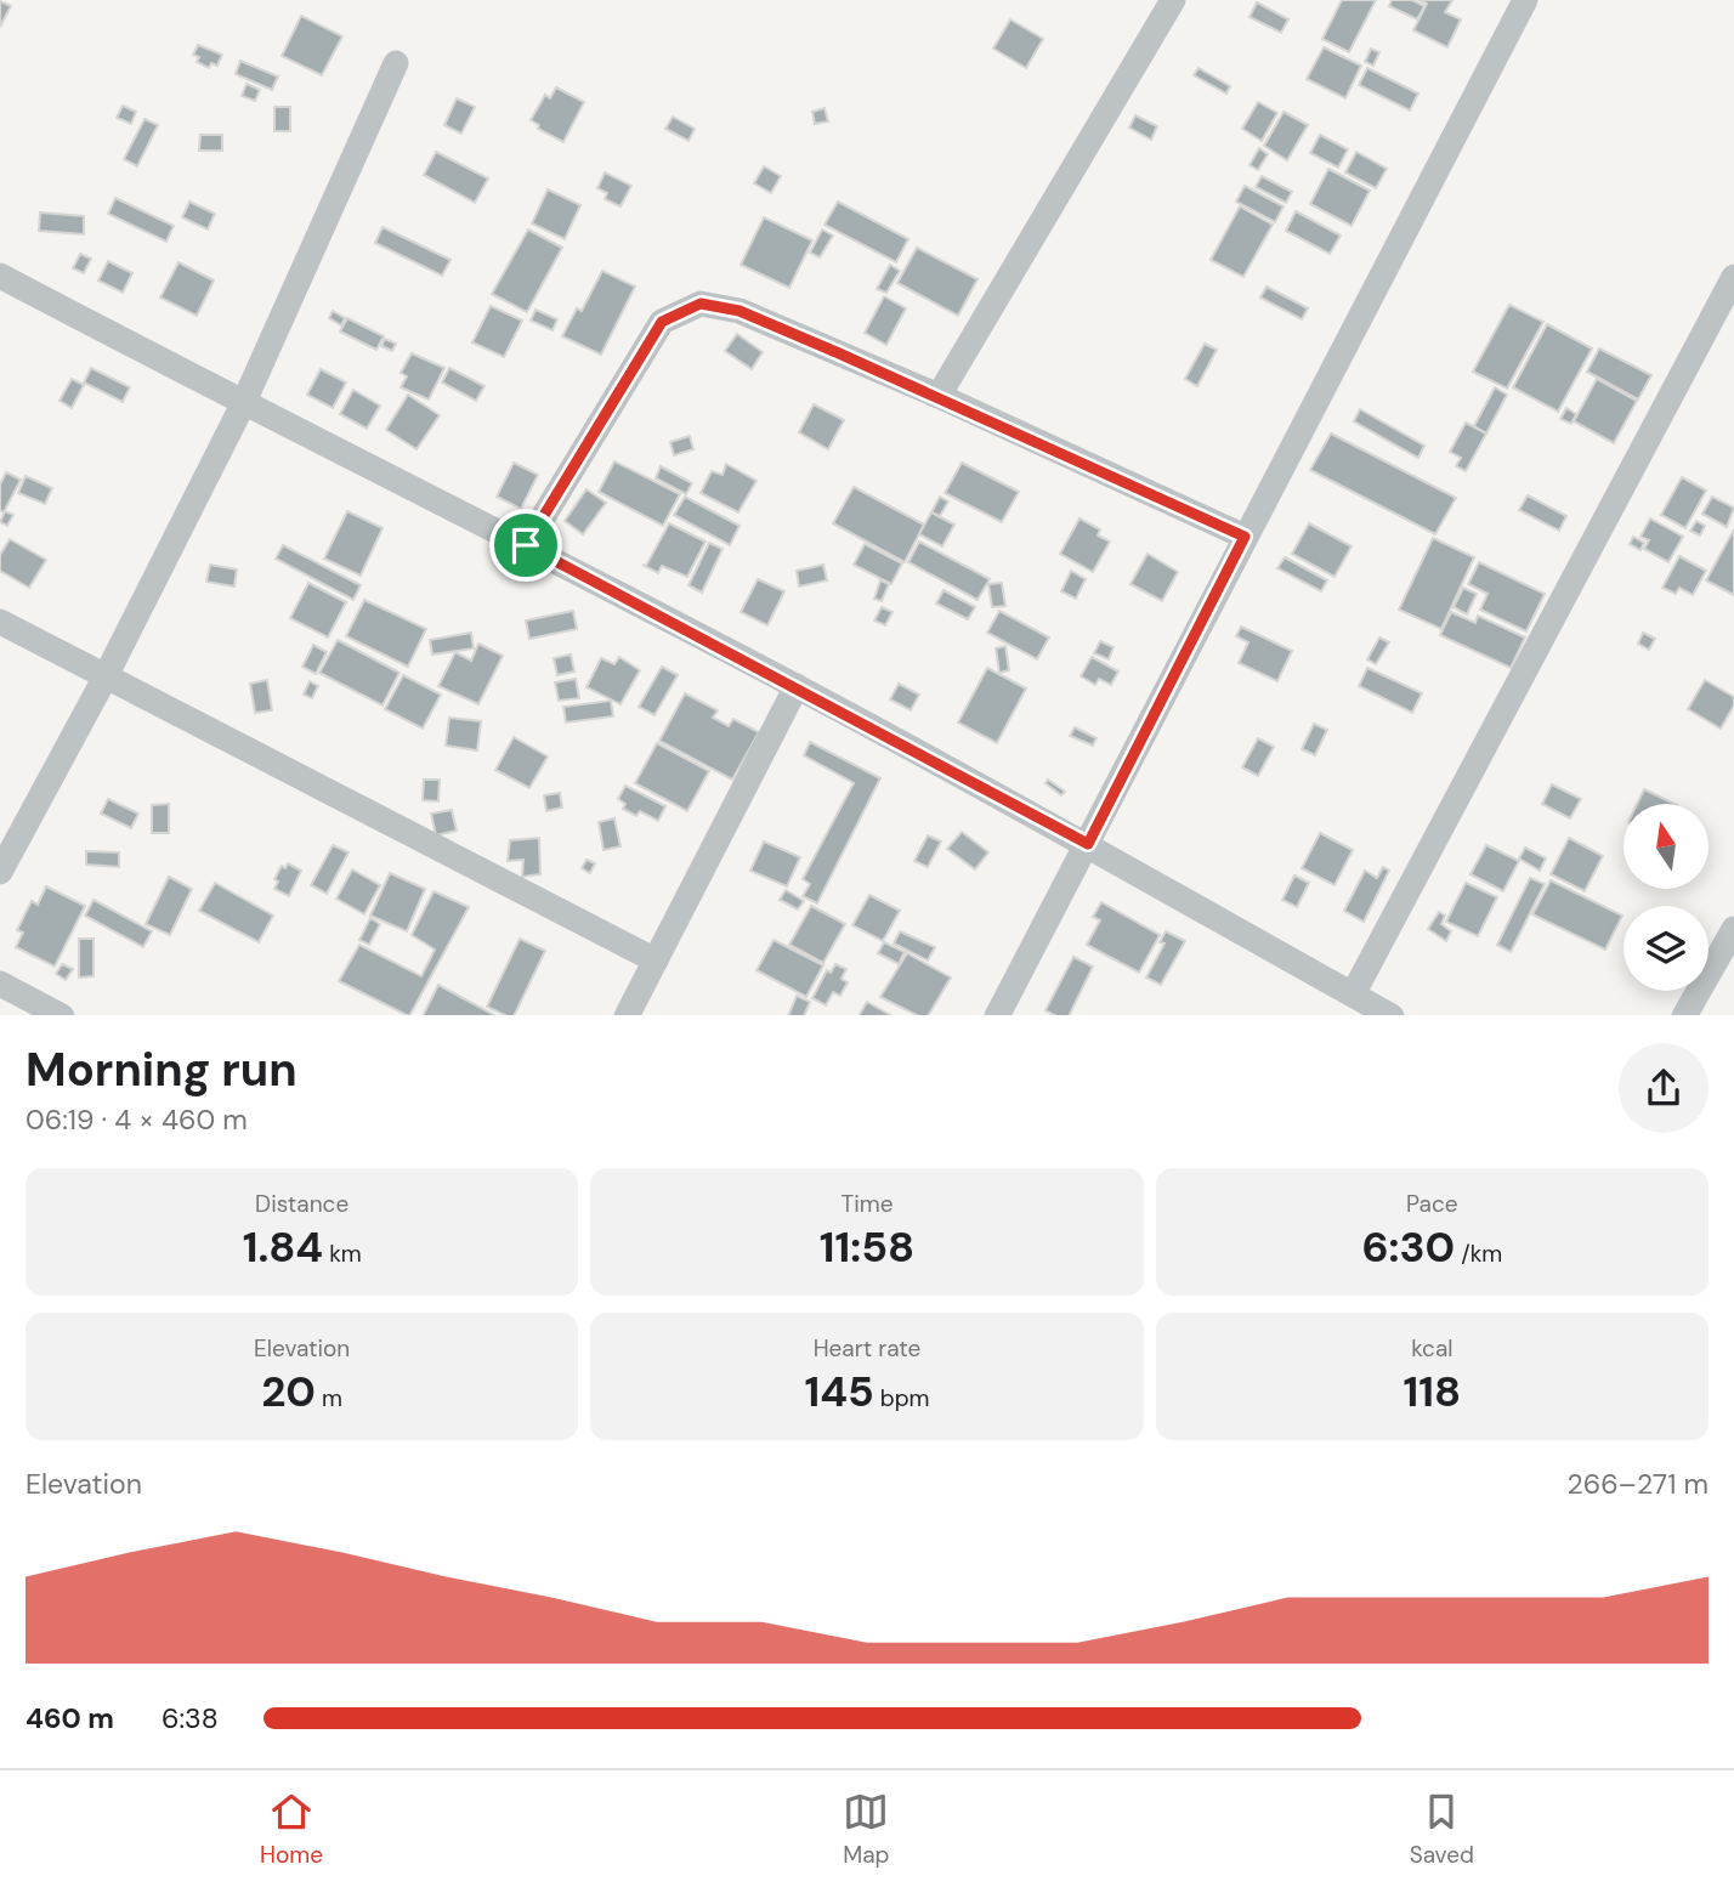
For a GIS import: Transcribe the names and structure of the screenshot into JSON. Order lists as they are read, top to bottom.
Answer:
{
  "north": "top",
  "page": {
    "heading": ["Morning run", "06:19 · 4 × 460 m"],
    "stats": [
      ["Distance", "1.84 km"],
      ["Time", "11:58"],
      ["Pace", "6:30 /km"],
      ["Elevation", "20 m"],
      ["Heart rate", "145 bpm"],
      ["kcal", "118"]
    ],
    "chart": ["Elevation", "266–271 m"],
    "list": [
      {
        "name": "460 m",
        "note": "6:38"
      }
    ],
    "tabs": ["Home", "Map", "Saved"]
  }
}
